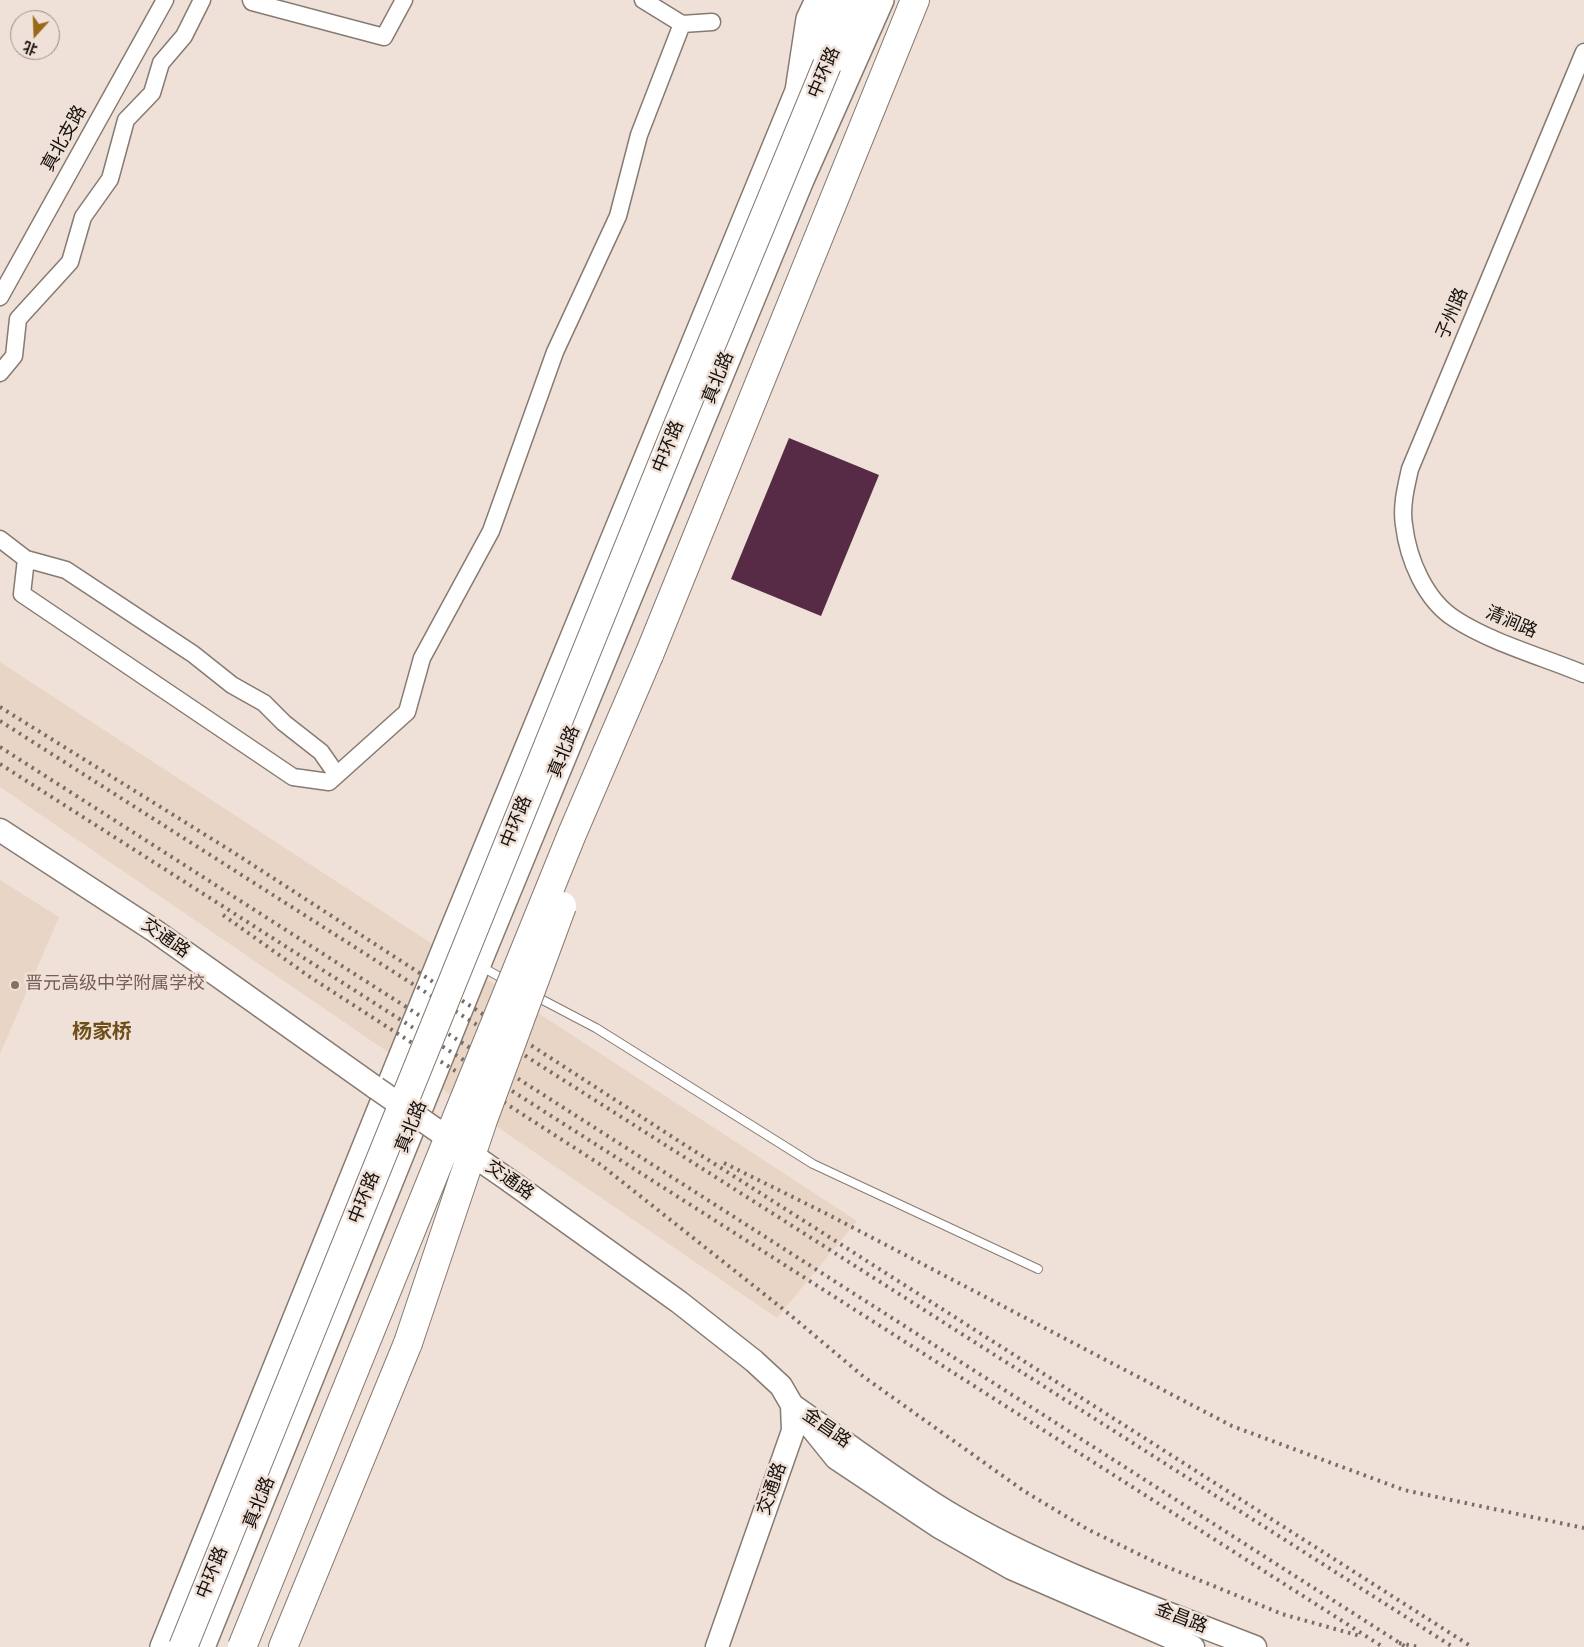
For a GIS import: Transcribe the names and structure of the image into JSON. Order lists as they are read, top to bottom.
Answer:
{
  "streets": {
    "highway": ["中环路"],
    "main road": ["真北路", "交通路", "金昌路"],
    "street": ["真北支路", "子州路", "清涧路"]
  },
  "crossings": [
    ["中环路", "真北路"],
    ["子州路", "清涧路"],
    ["交通路", "金昌路"]
  ],
  "districts": ["杨家桥"],
  "places": ["晋元高级中学附属学校"],
  "north": "bottom"
}
